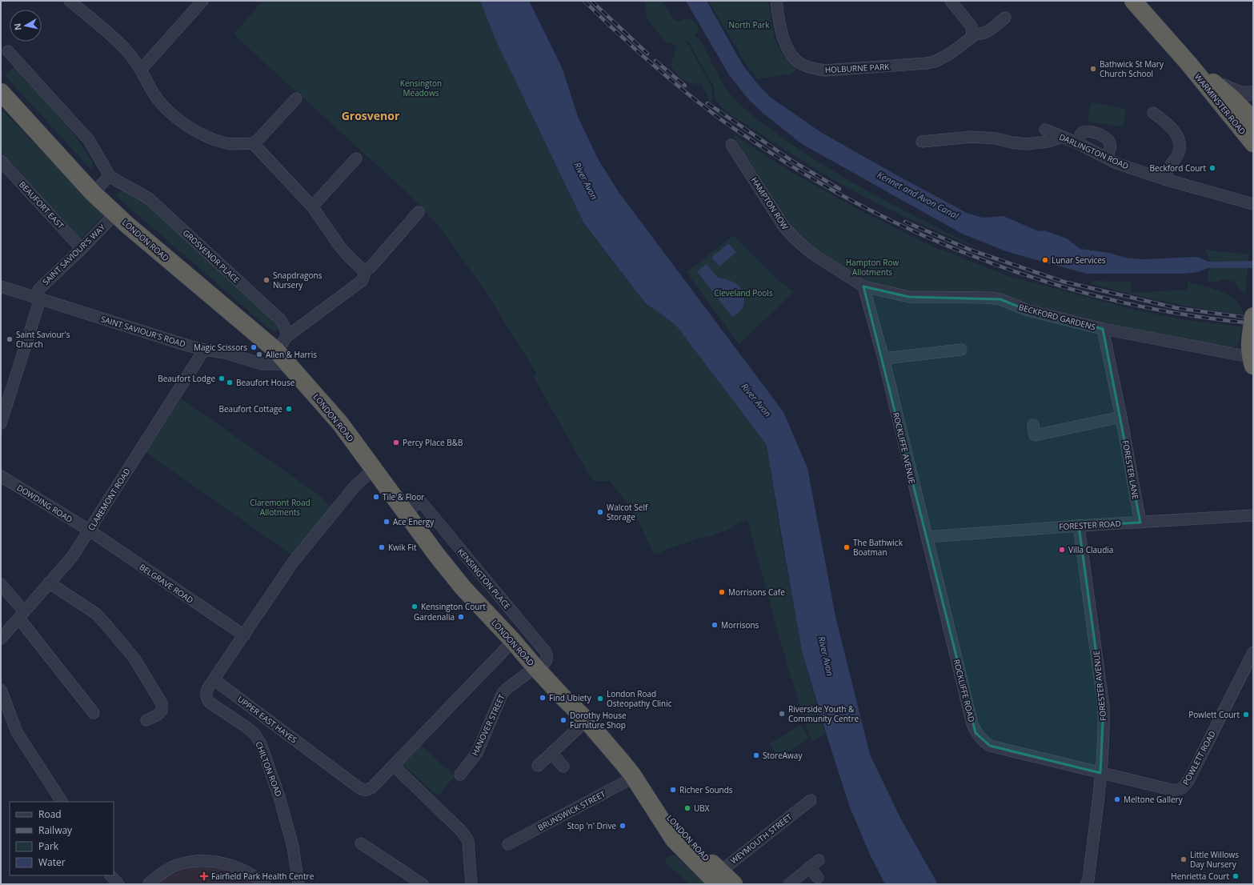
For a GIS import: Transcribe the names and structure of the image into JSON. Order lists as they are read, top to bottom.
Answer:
{
  "streets": {
    "highway": ["WARMINSTER ROAD", "LONDON ROAD"],
    "street": [
      "HOLBURNE PARK",
      "DARLINGTON ROAD",
      "HAMPTON ROW",
      "BEAUFORT EAST",
      "SAINT SAVIOUR'S WAY",
      "GROSVENOR PLACE",
      "BECKFORD GARDENS",
      "SAINT SAVIOUR'S ROAD",
      "ROCKLIFFE AVENUE",
      "FORESTER LANE",
      "CLAREMONT ROAD",
      "DOWDING ROAD",
      "FORESTER ROAD",
      "KENSINGTON PLACE",
      "BELGRAVE ROAD",
      "FORESTER AVENUE",
      "ROCKLIFFE ROAD",
      "UPPER EAST HAYES",
      "HANOVER STREET",
      "POWLETT ROAD",
      "CHILTON ROAD",
      "BRUNSWICK STREET",
      "WEYMOUTH STREET"
    ]
  },
  "crossings": [
    ["HAMPTON ROW", "BECKFORD GARDENS"],
    ["HAMPTON ROW", "ROCKLIFFE AVENUE"],
    ["BEAUFORT EAST", "SAINT SAVIOUR'S WAY"],
    ["LONDON ROAD", "SAINT SAVIOUR'S WAY"],
    ["LONDON ROAD", "SAINT SAVIOUR'S ROAD"],
    ["LONDON ROAD", "KENSINGTON PLACE"],
    ["LONDON ROAD", "UPPER EAST HAYES"],
    ["LONDON ROAD", "HANOVER STREET"],
    ["LONDON ROAD", "BRUNSWICK STREET"],
    ["LONDON ROAD", "WEYMOUTH STREET"],
    ["SAINT SAVIOUR'S WAY", "SAINT SAVIOUR'S ROAD"],
    ["BECKFORD GARDENS", "ROCKLIFFE AVENUE"],
    ["BECKFORD GARDENS", "FORESTER LANE"],
    ["SAINT SAVIOUR'S ROAD", "CLAREMONT ROAD"],
    ["ROCKLIFFE AVENUE", "FORESTER ROAD"],
    ["ROCKLIFFE AVENUE", "ROCKLIFFE ROAD"],
    ["FORESTER LANE", "FORESTER ROAD"],
    ["CLAREMONT ROAD", "DOWDING ROAD"],
    ["CLAREMONT ROAD", "BELGRAVE ROAD"],
    ["DOWDING ROAD", "BELGRAVE ROAD"],
    ["FORESTER ROAD", "FORESTER AVENUE"],
    ["FORESTER ROAD", "ROCKLIFFE ROAD"],
    ["KENSINGTON PLACE", "HANOVER STREET"],
    ["FORESTER AVENUE", "ROCKLIFFE ROAD"],
    ["FORESTER AVENUE", "POWLETT ROAD"],
    ["ROCKLIFFE ROAD", "POWLETT ROAD"],
    ["UPPER EAST HAYES", "CHILTON ROAD"]
  ],
  "districts": ["Grosvenor"],
  "water": ["River Avon", "Kennet and Avon Canal"],
  "parks": [
    "North Park",
    "Kensington Meadows",
    "Hampton Row Allotments",
    "Cleveland Pools",
    "Claremont Road Allotments"
  ],
  "places": {
    "other": [
      "Bathwick St Mary Church School",
      "Beckford Court",
      "Lunar Services",
      "Snapdragons Nursery",
      "Saint Saviour's Church",
      "Magic Scissors",
      "Allen & Harris",
      "Beaufort Lodge",
      "Beaufort House",
      "Beaufort Cottage",
      "Percy Place B&B",
      "Tile & Floor",
      "Walcot Self Storage",
      "Ace Energy",
      "Kwik Fit",
      "The Bathwick Boatman",
      "Villa Claudia",
      "Morrisons Cafe",
      "Kensington Court",
      "Gardenalia",
      "Morrisons",
      "Find Ubiety",
      "London Road Osteopathy Clinic",
      "Riverside Youth & Community Centre",
      "Powlett Court",
      "Dorothy House Furniture Shop",
      "StoreAway",
      "Richer Sounds",
      "Meltone Gallery",
      "UBX",
      "Stop 'n' Drive",
      "Little Willows Day Nursery",
      "Henrietta Court"
    ],
    "health": ["Fairfield Park Health Centre"]
  },
  "legend": [
    "Road",
    "Railway",
    "Park",
    "Water"
  ],
  "north": "left"
}
